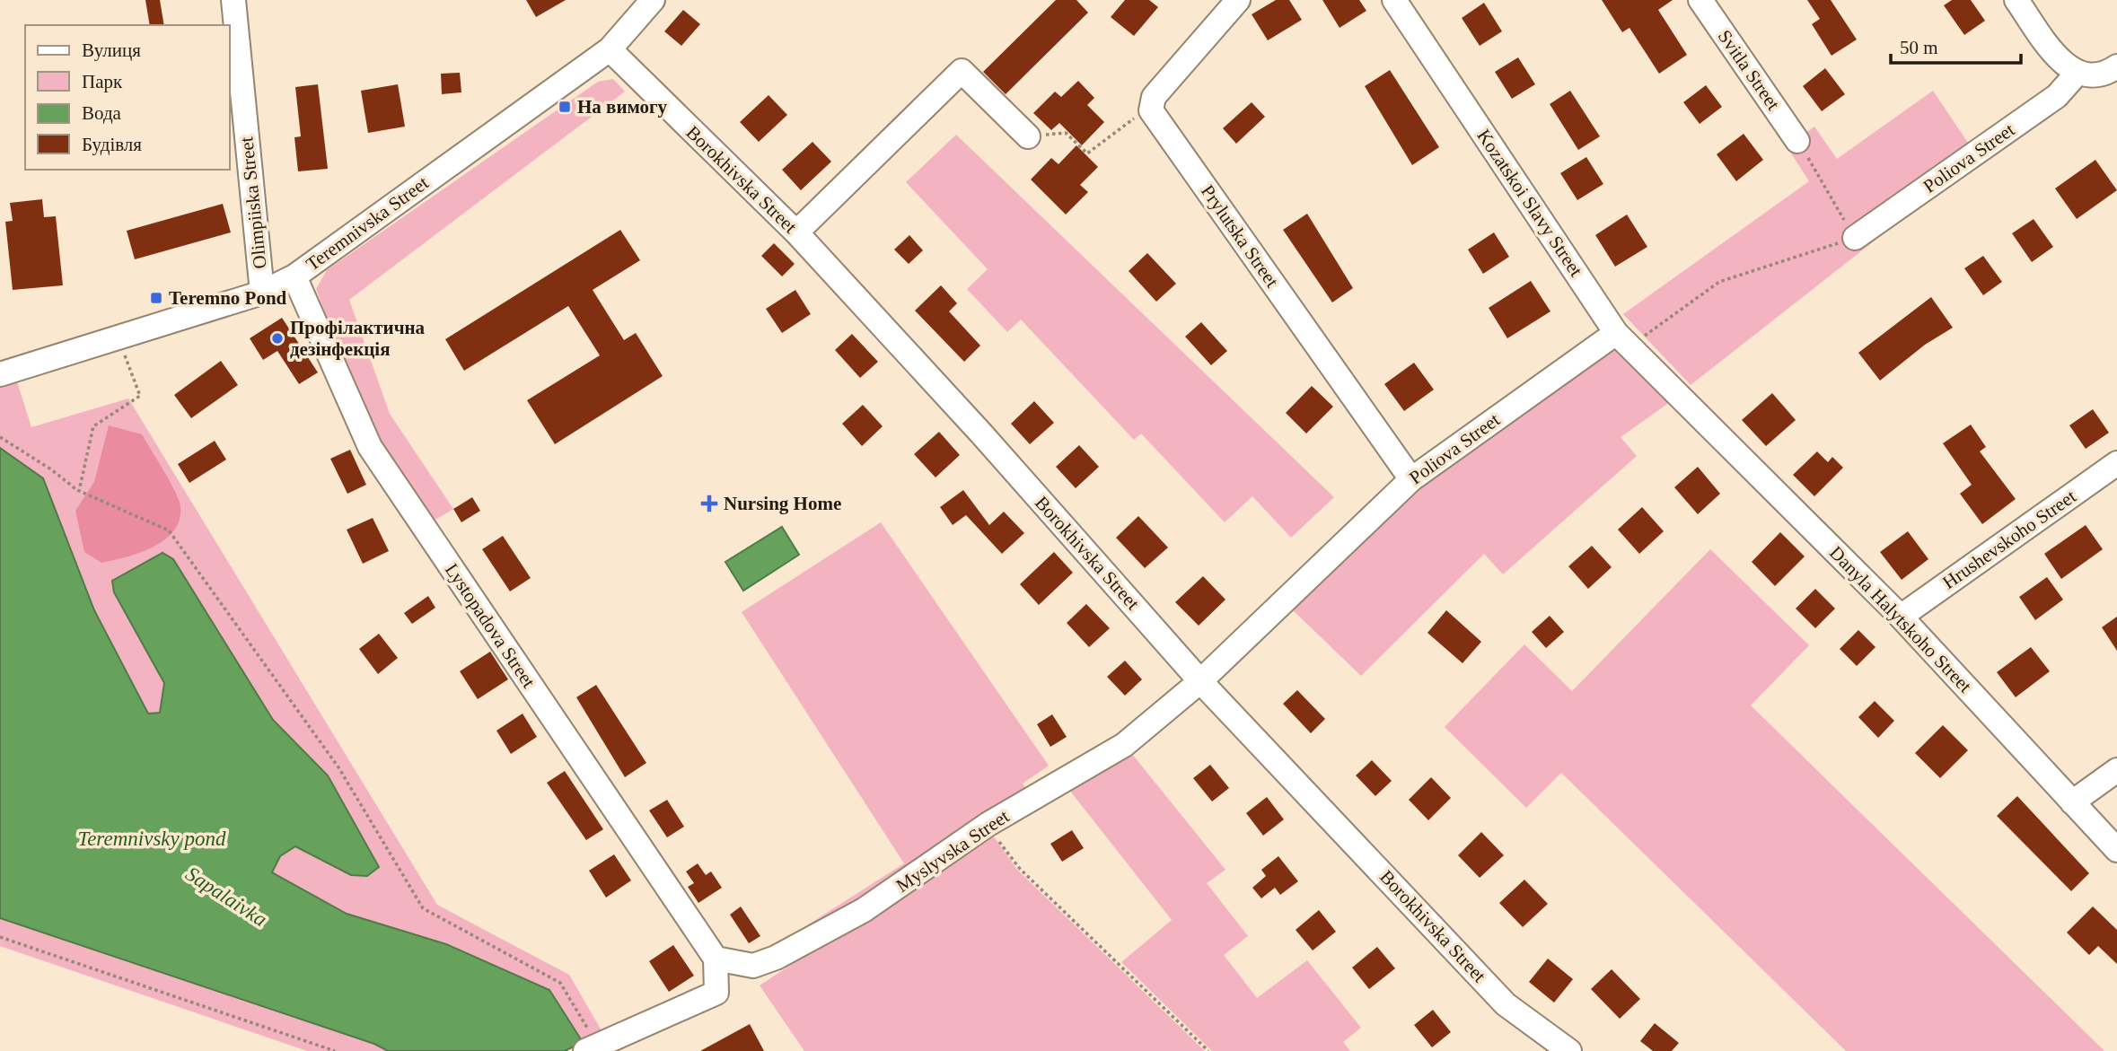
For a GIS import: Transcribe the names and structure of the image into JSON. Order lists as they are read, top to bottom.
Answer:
{
  "streets": {
    "street": [
      "Svitla Street",
      "Poliova Street",
      "Borokhivska Street",
      "Olimpiiska Street",
      "Kozatskoi Slavy Street",
      "Teremnivska Street",
      "Prylutska Street",
      "Hrushevskoho Street",
      "Danyla Halytskoho Street",
      "Lystopadova Street",
      "Myslyvska Street"
    ]
  },
  "crossings": [
    ["Poliova Street", "Kozatskoi Slavy Street"],
    ["Poliova Street", "Prylutska Street"],
    ["Poliova Street", "Myslyvska Street"],
    ["Borokhivska Street", "Teremnivska Street"],
    ["Borokhivska Street", "Myslyvska Street"],
    ["Olimpiiska Street", "Teremnivska Street"],
    ["Kozatskoi Slavy Street", "Danyla Halytskoho Street"],
    ["Teremnivska Street", "Lystopadova Street"],
    ["Hrushevskoho Street", "Danyla Halytskoho Street"],
    ["Lystopadova Street", "Myslyvska Street"]
  ],
  "water": ["Teremnivsky pond", "Sapalaivka"],
  "places": {
    "transit": ["На вимогу", "Teremno Pond"],
    "other": ["Профілактична дезінфекція"],
    "health": ["Nursing Home"]
  },
  "legend": [
    "Вулиця",
    "Парк",
    "Вода",
    "Будівля"
  ],
  "scale_bar": "50 m"
}
